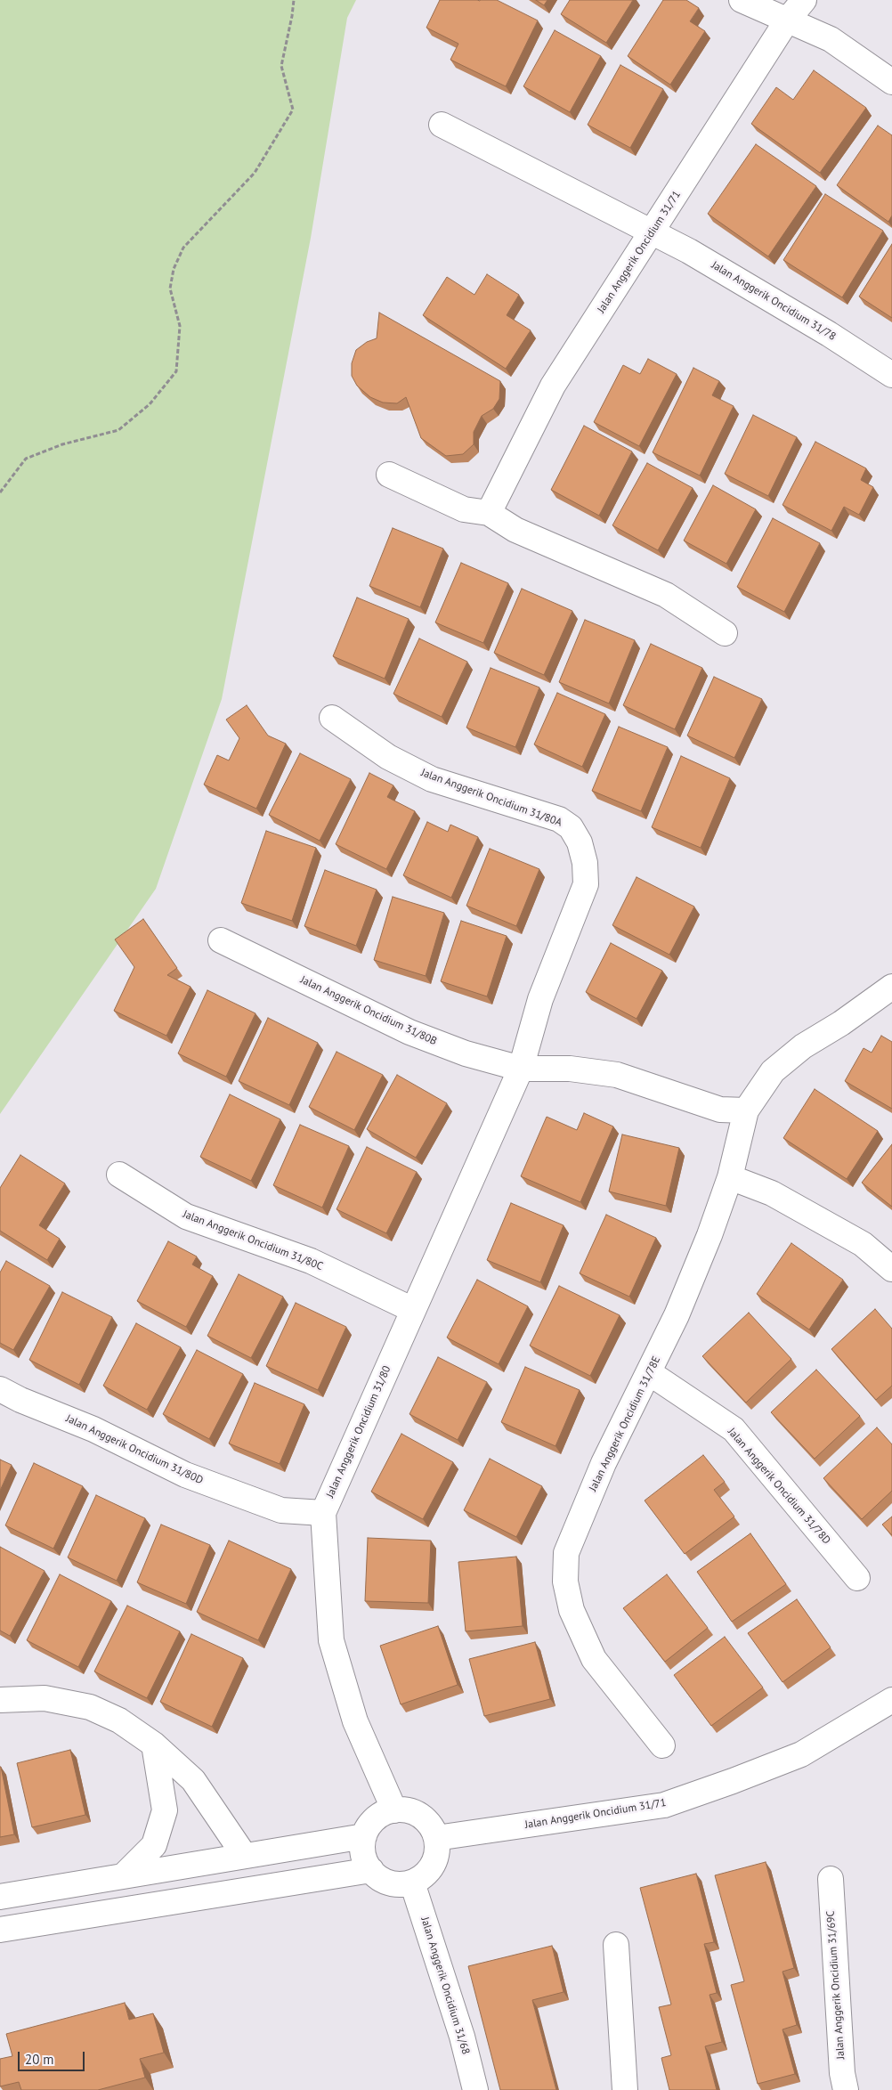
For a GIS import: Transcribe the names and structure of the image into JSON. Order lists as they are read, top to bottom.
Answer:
{
  "streets": {
    "street": [
      "Jalan Anggerik Oncidium 31/71",
      "Jalan Anggerik Oncidium 31/78",
      "Jalan Anggerik Oncidium 31/80A",
      "Jalan Anggerik Oncidium 31/80B",
      "Jalan Anggerik Oncidium 31/80C",
      "Jalan Anggerik Oncidium 31/78E",
      "Jalan Anggerik Oncidium 31/80",
      "Jalan Anggerik Oncidium 31/80D",
      "Jalan Anggerik Oncidium 31/78D",
      "Jalan Anggerik Oncidium 31/69C",
      "Jalan Anggerik Oncidium 31/68"
    ]
  },
  "crossings": [
    ["Jalan Anggerik Oncidium 31/71", "Jalan Anggerik Oncidium 31/78"],
    ["Jalan Anggerik Oncidium 31/71", "Jalan Anggerik Oncidium 31/80"],
    ["Jalan Anggerik Oncidium 31/71", "Jalan Anggerik Oncidium 31/68"],
    ["Jalan Anggerik Oncidium 31/80A", "Jalan Anggerik Oncidium 31/80B"],
    ["Jalan Anggerik Oncidium 31/80A", "Jalan Anggerik Oncidium 31/80"],
    ["Jalan Anggerik Oncidium 31/80B", "Jalan Anggerik Oncidium 31/80"],
    ["Jalan Anggerik Oncidium 31/80C", "Jalan Anggerik Oncidium 31/80"],
    ["Jalan Anggerik Oncidium 31/78E", "Jalan Anggerik Oncidium 31/78D"],
    ["Jalan Anggerik Oncidium 31/80", "Jalan Anggerik Oncidium 31/80D"],
    ["Jalan Anggerik Oncidium 31/80", "Jalan Anggerik Oncidium 31/68"]
  ],
  "scale_bar": "20 m"
}
